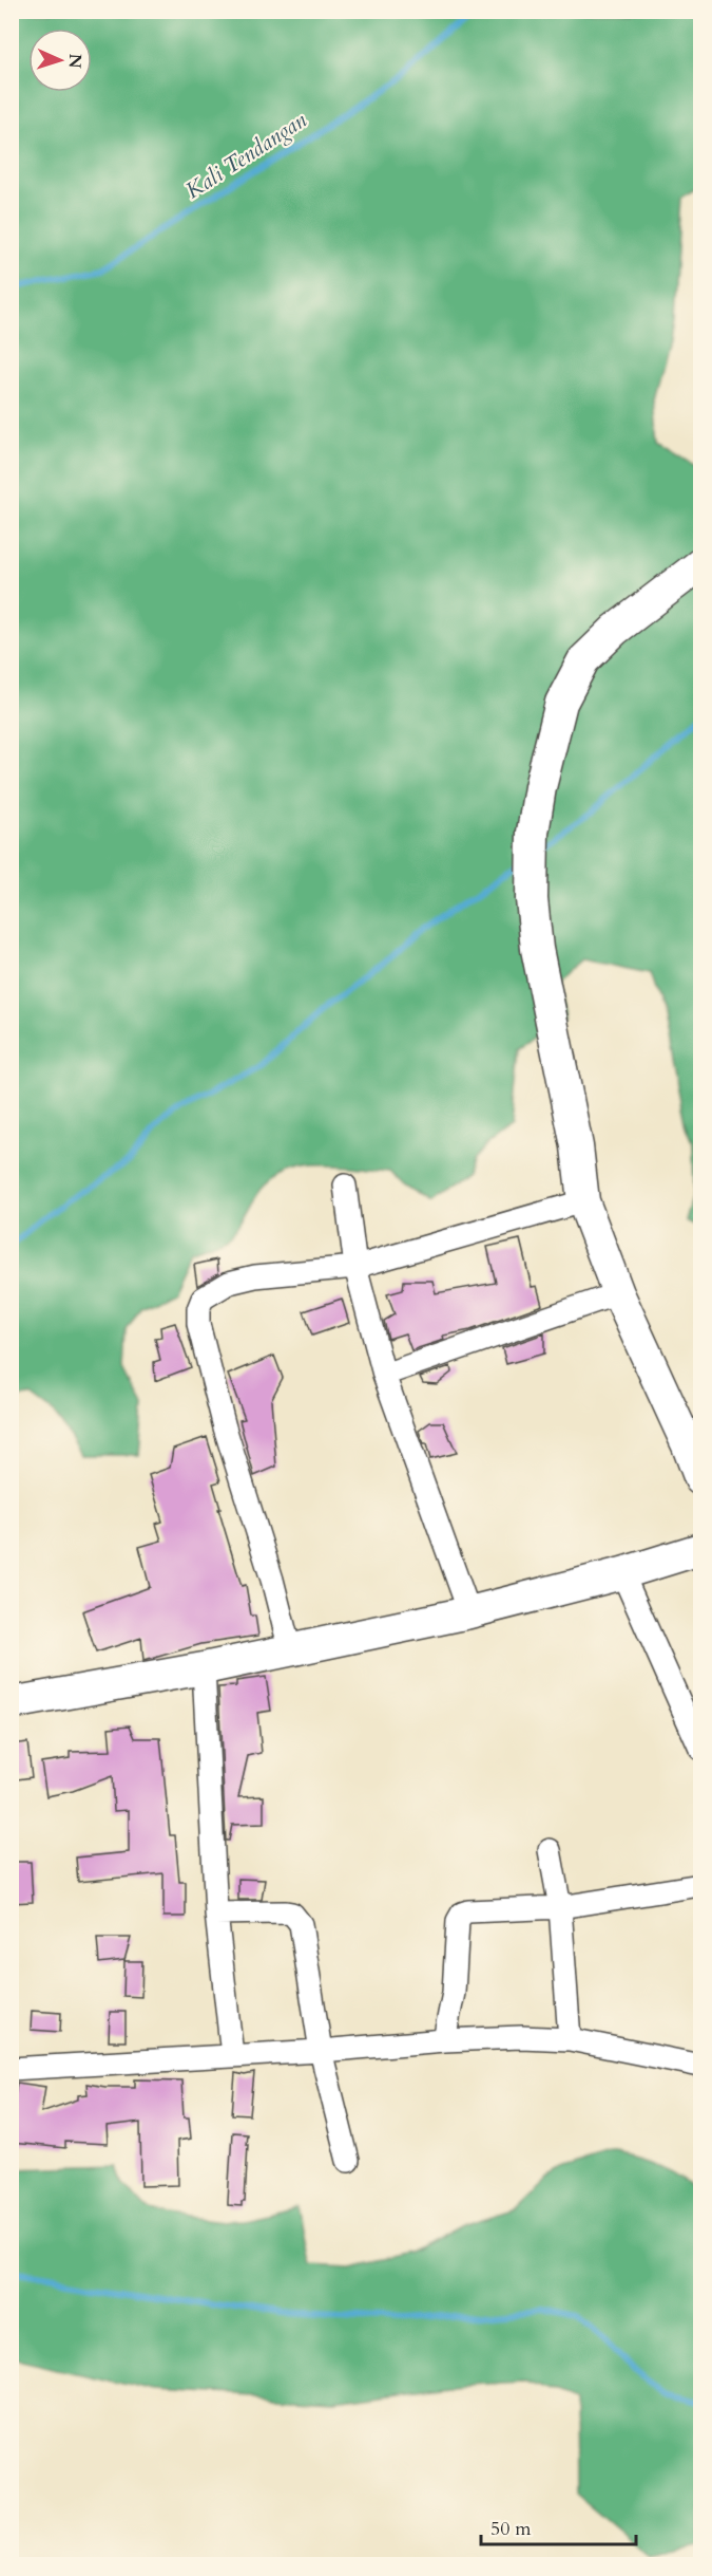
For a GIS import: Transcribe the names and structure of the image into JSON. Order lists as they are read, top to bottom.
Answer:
{
  "water": ["Kali Tendangan"],
  "scale_bar": "50 m",
  "north": "right"
}
